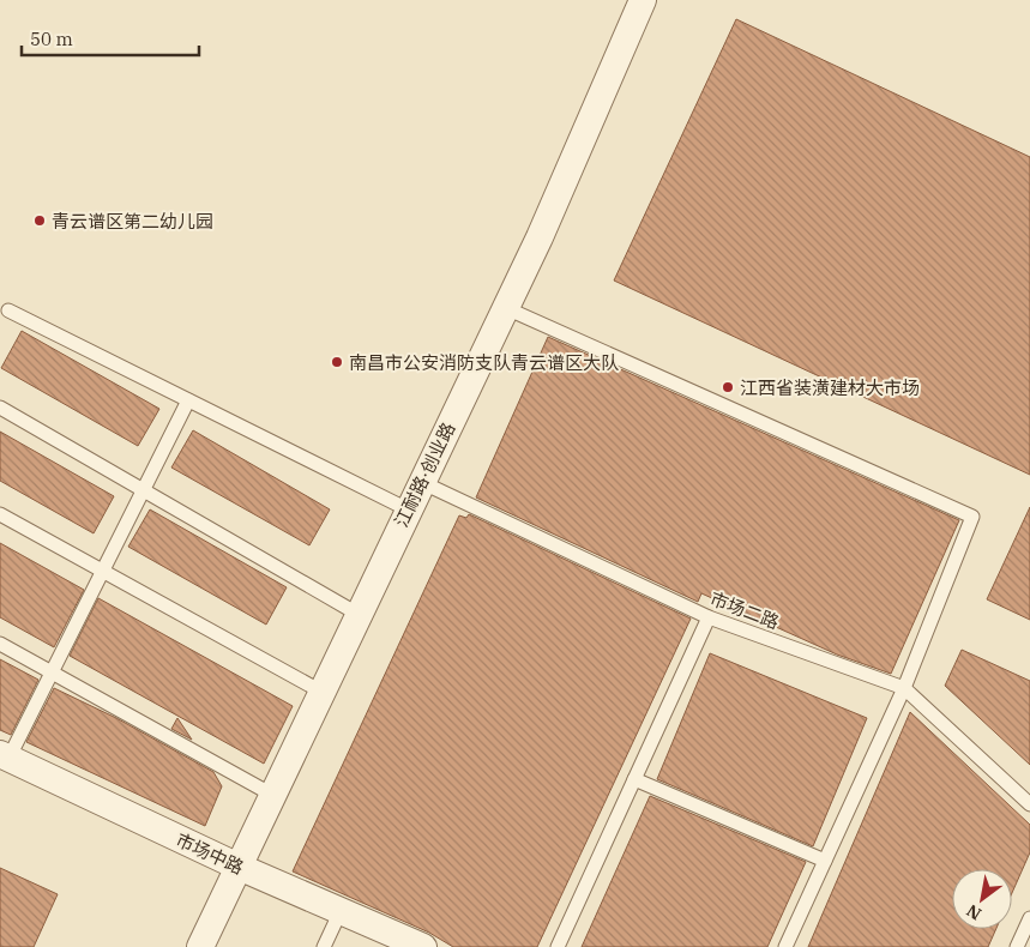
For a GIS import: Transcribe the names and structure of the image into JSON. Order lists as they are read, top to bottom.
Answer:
{
  "streets": {
    "street": ["江耐路·创业路", "市场中路"],
    "lane": ["市场二路"]
  },
  "crossings": [
    ["江耐路·创业路", "市场二路"],
    ["江耐路·创业路", "市场中路"]
  ],
  "places": ["青云谱区第二幼儿园", "南昌市公安消防支队青云谱区大队", "江西省装潢建材大市场"],
  "scale_bar": "50 m",
  "north": "bottom left"
}
